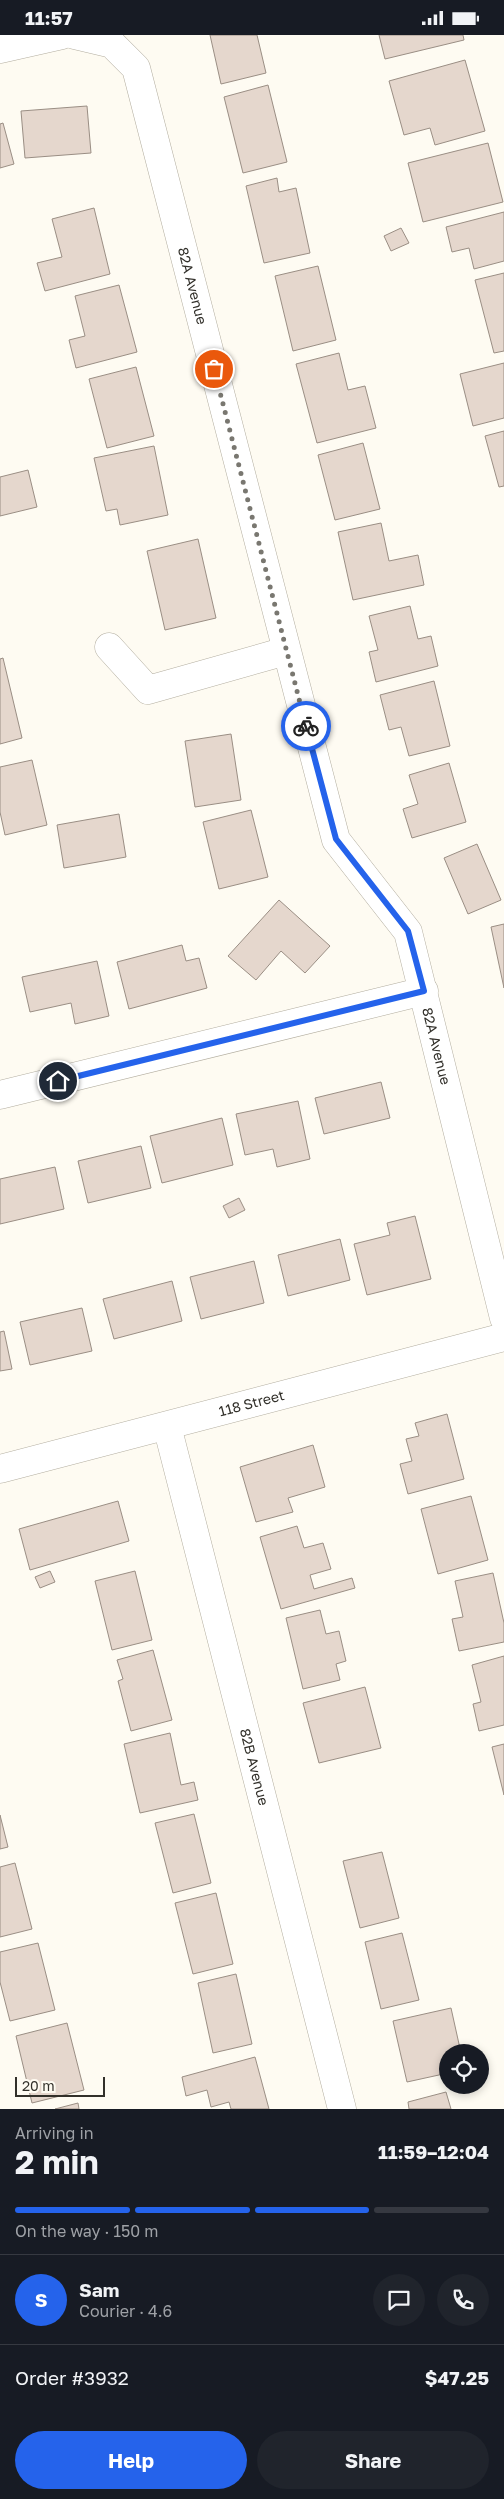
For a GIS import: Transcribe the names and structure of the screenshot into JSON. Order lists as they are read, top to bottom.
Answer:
{
  "streets": {
    "street": ["82A Avenue", "118 Street", "82B Avenue"]
  },
  "crossings": [
    ["118 Street", "82B Avenue"]
  ],
  "scale_bar": "20 m",
  "page": {
    "status": "11:57",
    "scale": "20 m",
    "heading": ["2 min", "Arriving in", "11:59–12:04"],
    "panel": [
      "Sam",
      "Courier · 4.6",
      "Order #3932",
      "$47.25"
    ],
    "bar": "On the way · 150 m",
    "round": "S",
    "buttons": ["Help", "Share"]
  }
}
